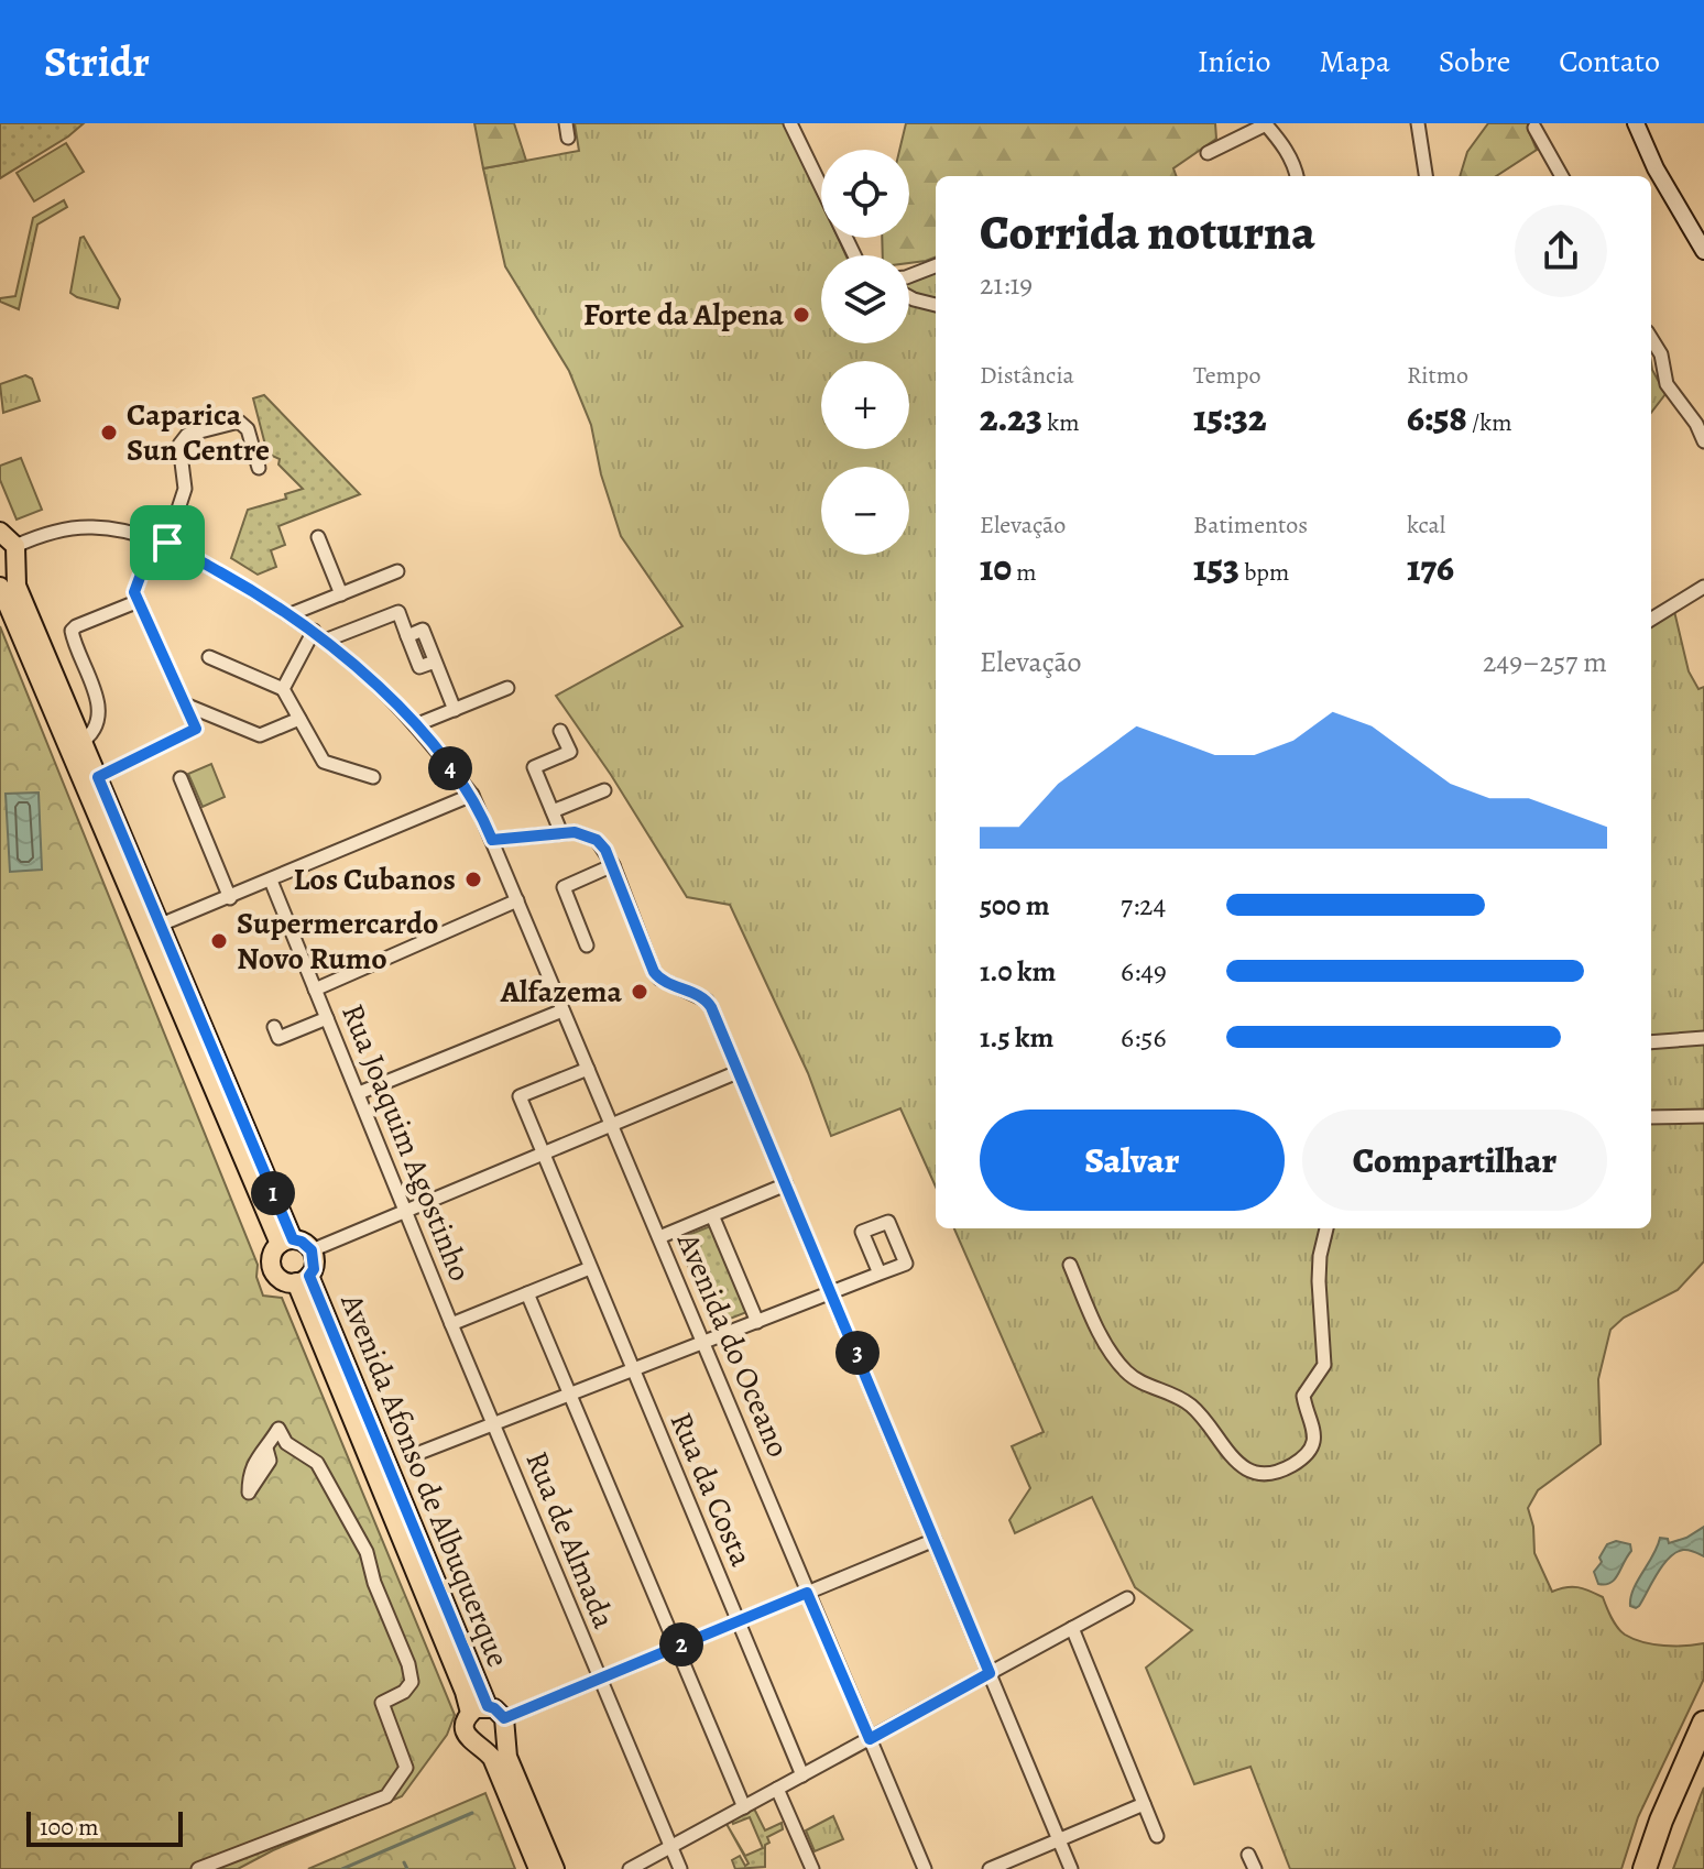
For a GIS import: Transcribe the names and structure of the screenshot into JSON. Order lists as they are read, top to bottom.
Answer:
{
  "streets": {
    "main road": ["Avenida Afonso de Albuquerque"],
    "street": [
      "Rua Joaquim Agostinho",
      "Avenida do Oceano",
      "Rua da Costa",
      "Rua de Almada"
    ]
  },
  "crossings": [
    ["Rua Joaquim Agostinho", "Rua de Almada"],
    ["Avenida do Oceano", "Avenida Afonso de Albuquerque"],
    ["Avenida do Oceano", "Rua da Costa"]
  ],
  "places": [
    "Forte da Alpena",
    "Caparica Sun Centre",
    "Los Cubanos",
    "Supermercardo Novo Rumo",
    "Alfazema"
  ],
  "scale_bar": "100 m",
  "page": {
    "header": "Stridr",
    "nav": [
      "Início",
      "Mapa",
      "Sobre",
      "Contato"
    ],
    "map_buttons": ["+", "−"],
    "heading": ["Corrida noturna", "21:19"],
    "stats": [
      ["Distância", "2.23 km"],
      ["Tempo", "15:32"],
      ["Ritmo", "6:58 /km"],
      ["Elevação", "10 m"],
      ["Batimentos", "153 bpm"],
      ["kcal", "176"]
    ],
    "chart": ["Elevação", "249–257 m"],
    "pins": [
      "4",
      "1",
      "3",
      "2"
    ],
    "list": [
      {
        "name": "500 m",
        "note": "7:24"
      },
      {
        "name": "1.0 km",
        "note": "6:49"
      },
      {
        "name": "1.5 km",
        "note": "6:56"
      }
    ],
    "buttons": ["Salvar", "Compartilhar"],
    "scale": "100 m"
  }
}
